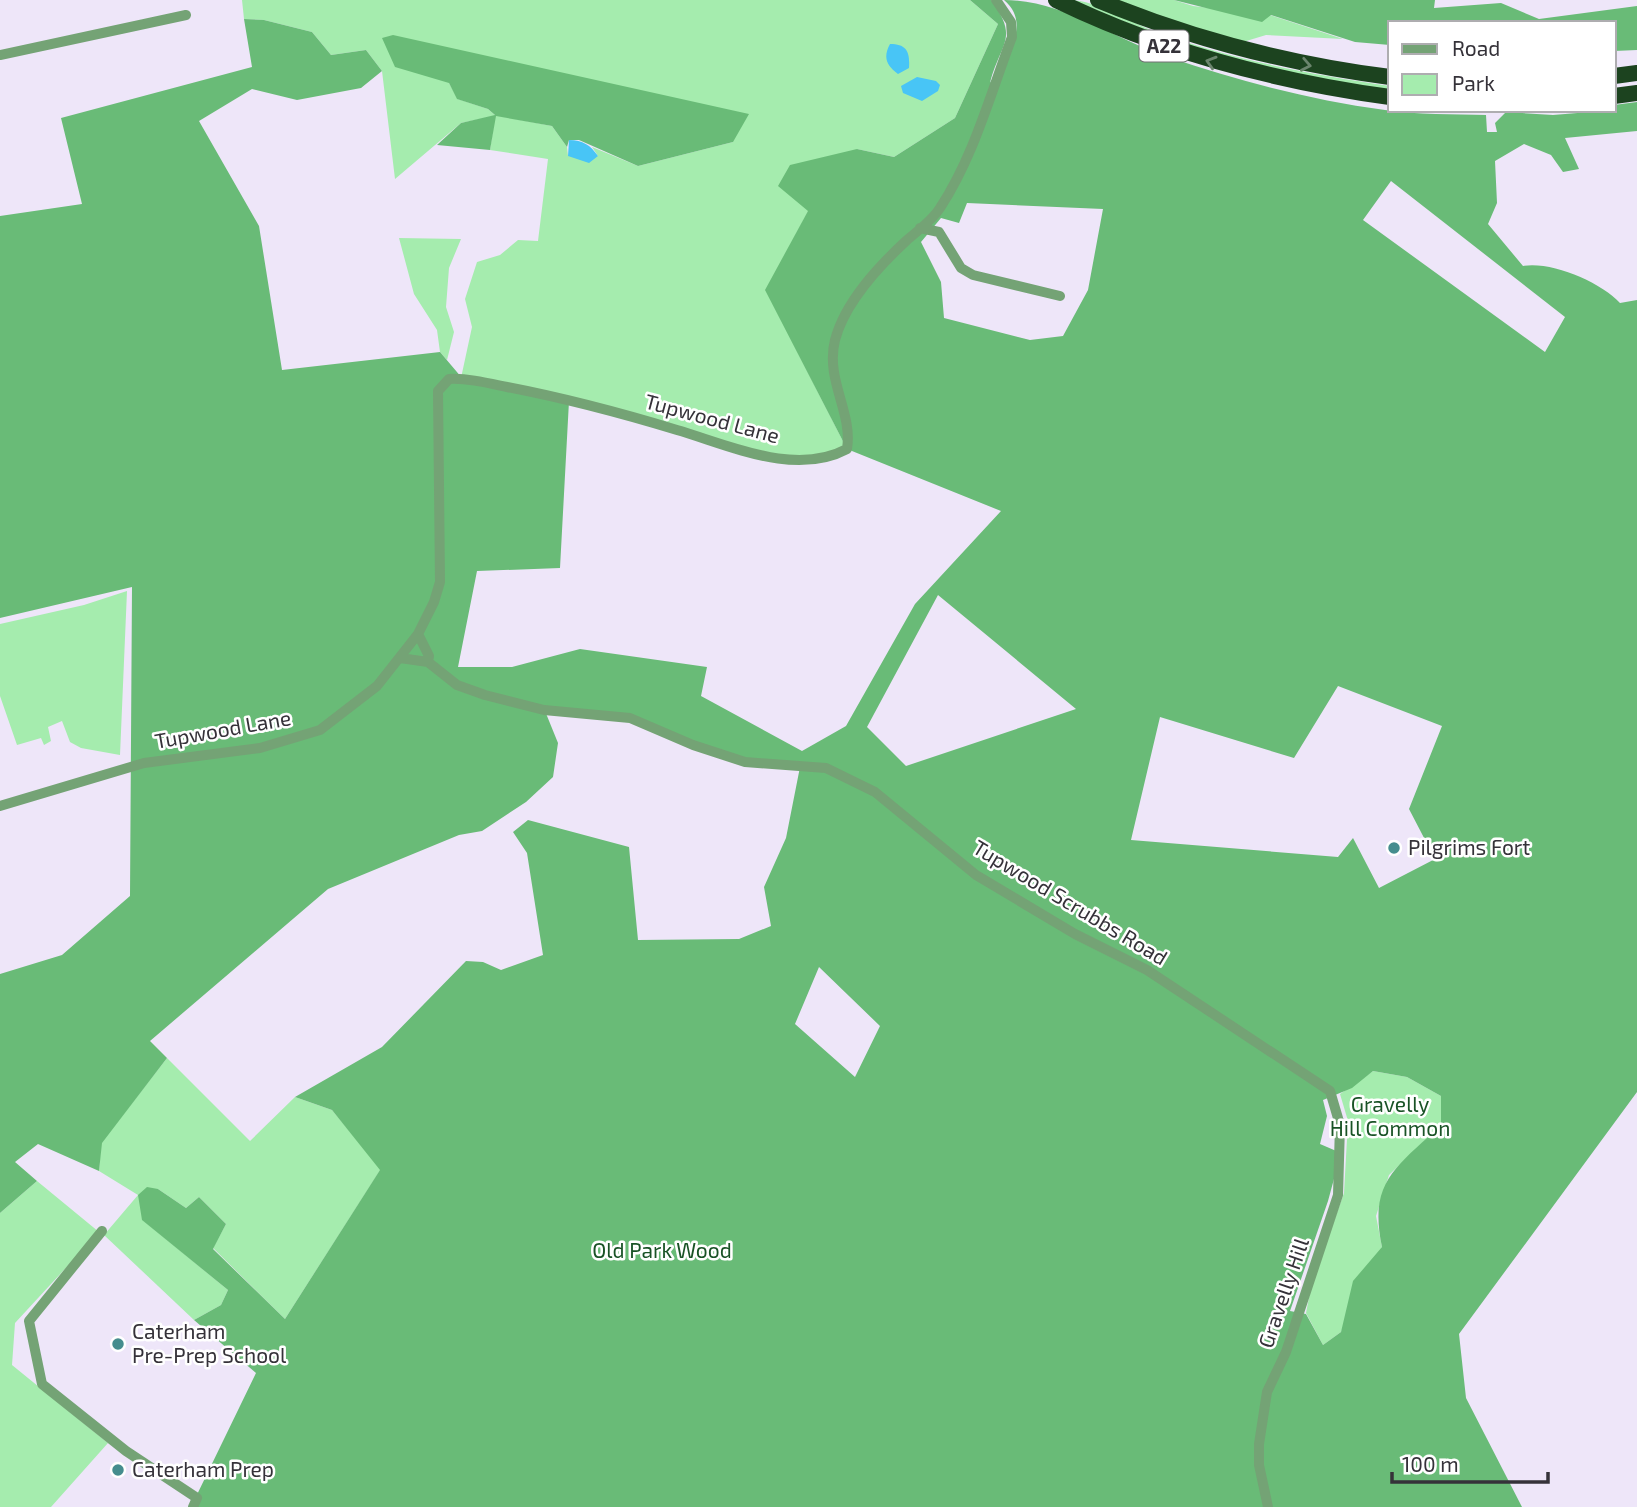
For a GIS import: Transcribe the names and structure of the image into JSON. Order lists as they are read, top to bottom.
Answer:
{
  "streets": {
    "highway": ["A22"],
    "street": ["Tupwood Lane", "Tupwood Scrubbs Road", "Gravelly Hill"]
  },
  "crossings": [
    ["Tupwood Scrubbs Road", "Gravelly Hill"]
  ],
  "parks": ["Gravelly Hill Common", "Old Park Wood"],
  "places": ["Pilgrims Fort", "Caterham Pre-Prep School", "Caterham Prep"],
  "legend": ["Road", "Park"],
  "scale_bar": "100 m"
}
